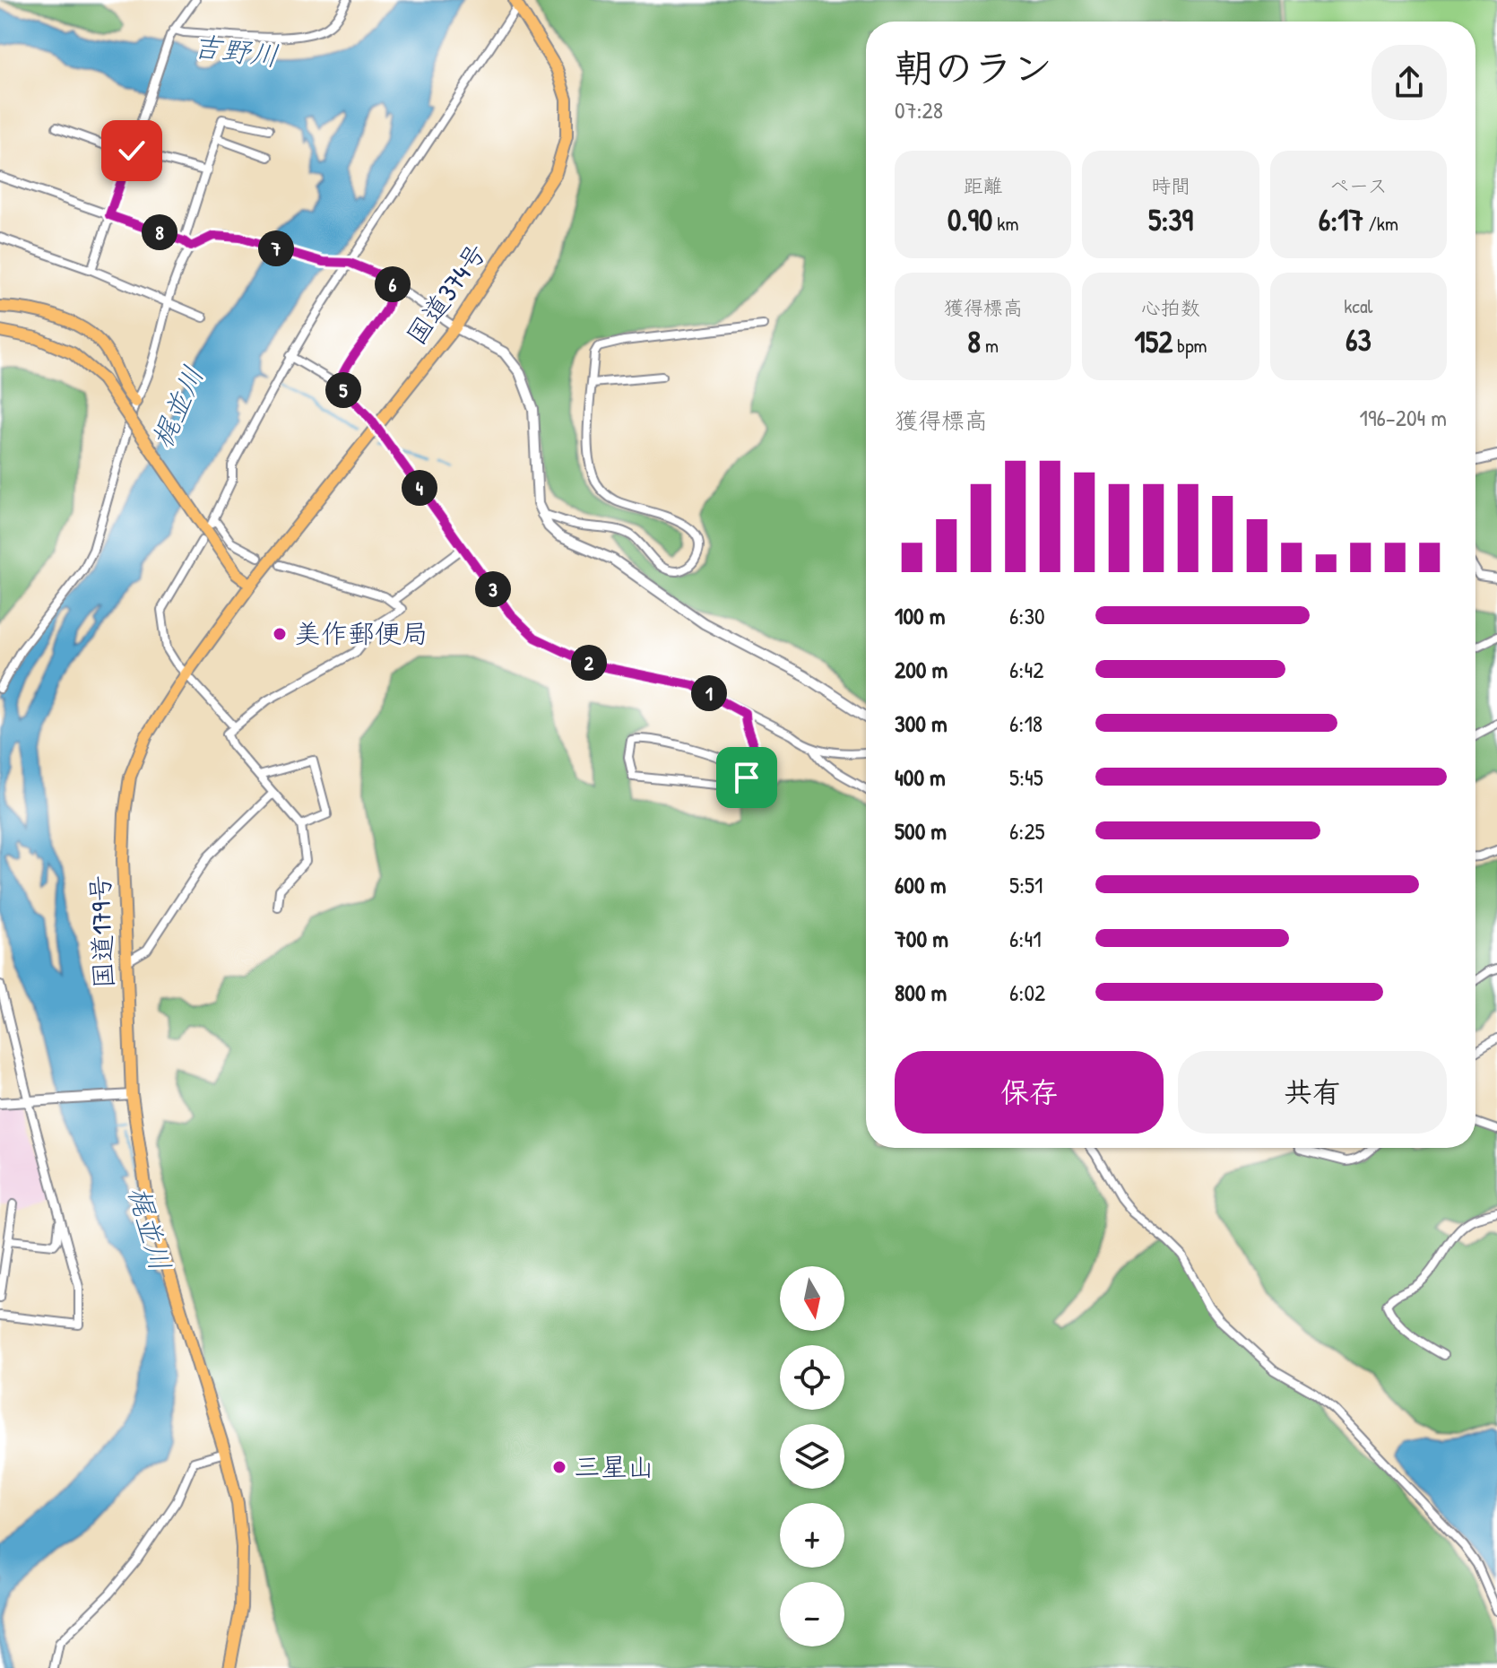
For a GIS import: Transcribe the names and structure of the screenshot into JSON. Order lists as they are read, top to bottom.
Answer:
{
  "streets": {
    "highway": ["国道374号", "国道179号"]
  },
  "crossings": [
    ["国道374号", "国道179号"]
  ],
  "water": ["吉野川", "梶並川"],
  "places": ["美作郵便局", "三星山"],
  "north": "bottom",
  "page": {
    "heading": ["朝のラン", "07:28"],
    "stats": [
      ["距離", "0.90 km"],
      ["時間", "5:39"],
      ["ペース", "6:17 /km"],
      ["獲得標高", "8 m"],
      ["心拍数", "152 bpm"],
      ["kcal", "63"]
    ],
    "pins": [
      "8",
      "7",
      "6",
      "5",
      "4",
      "3",
      "2",
      "1"
    ],
    "chart": ["獲得標高", "196–204 m"],
    "list": [
      {
        "name": "100 m",
        "note": "6:30"
      },
      {
        "name": "200 m",
        "note": "6:42"
      },
      {
        "name": "300 m",
        "note": "6:18"
      },
      {
        "name": "400 m",
        "note": "5:45"
      },
      {
        "name": "500 m",
        "note": "6:25"
      },
      {
        "name": "600 m",
        "note": "5:51"
      },
      {
        "name": "700 m",
        "note": "6:41"
      },
      {
        "name": "800 m",
        "note": "6:02"
      }
    ],
    "buttons": ["保存", "共有"],
    "map_buttons": ["+", "−"]
  }
}
